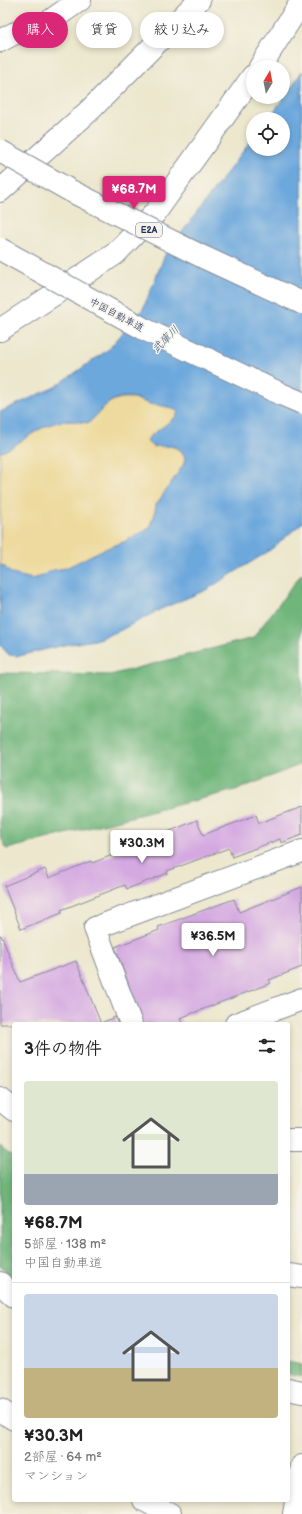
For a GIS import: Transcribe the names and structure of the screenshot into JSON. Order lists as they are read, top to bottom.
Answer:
{
  "streets": {
    "main road": ["E2A", "中国自動車道"]
  },
  "water": ["武庫川"],
  "north": "top",
  "page": {
    "chip": ["購入", "賃貸", "絞り込み"],
    "price": ["¥68.7M", "¥30.3M", "¥36.5M"],
    "heading": "3件の物件",
    "list": [
      {
        "name": "¥68.7M",
        "note": "5部屋 · 138 m² · 中国自動車道"
      },
      {
        "name": "¥30.3M",
        "note": "2部屋 · 64 m² · マンション"
      }
    ]
  }
}
